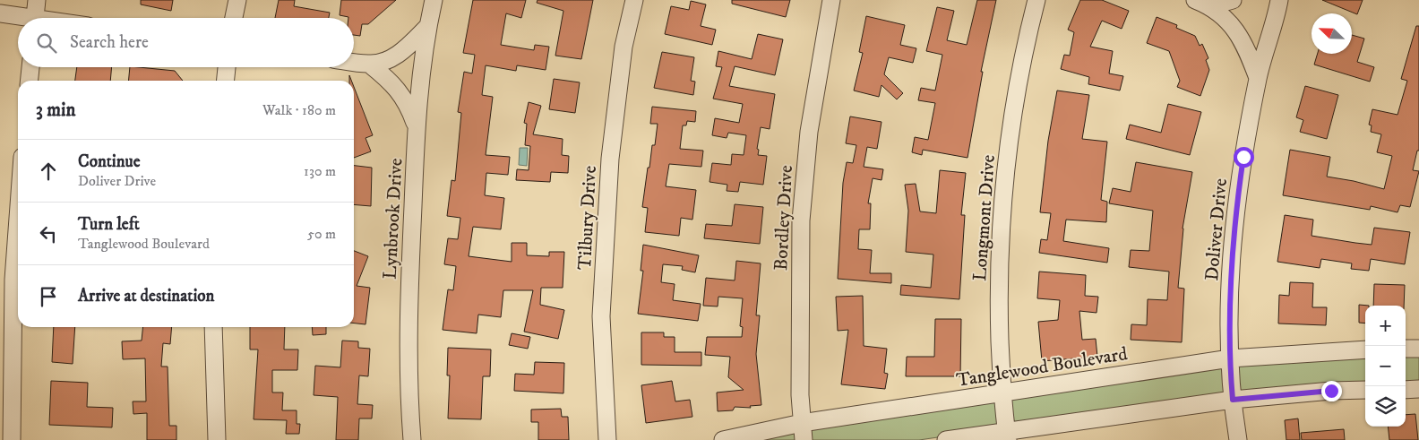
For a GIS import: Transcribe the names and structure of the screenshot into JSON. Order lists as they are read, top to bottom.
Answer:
{
  "streets": {
    "street": [
      "Tilbury Drive",
      "Bordley Drive",
      "Longmont Drive",
      "Lynbrook Drive",
      "Doliver Drive",
      "Tanglewood Boulevard"
    ]
  },
  "crossings": [
    ["Bordley Drive", "Tanglewood Boulevard"],
    ["Longmont Drive", "Tanglewood Boulevard"],
    ["Doliver Drive", "Tanglewood Boulevard"]
  ],
  "north": "top left",
  "page": {
    "search": "Search here",
    "heading": ["3 min", "Walk · 180 m"],
    "list": [
      ["Continue", "Doliver Drive", "130 m"],
      ["Turn left", "Tanglewood Boulevard", "50 m"],
      "Arrive at destination"
    ],
    "map_buttons": ["+", "−"]
  }
}
